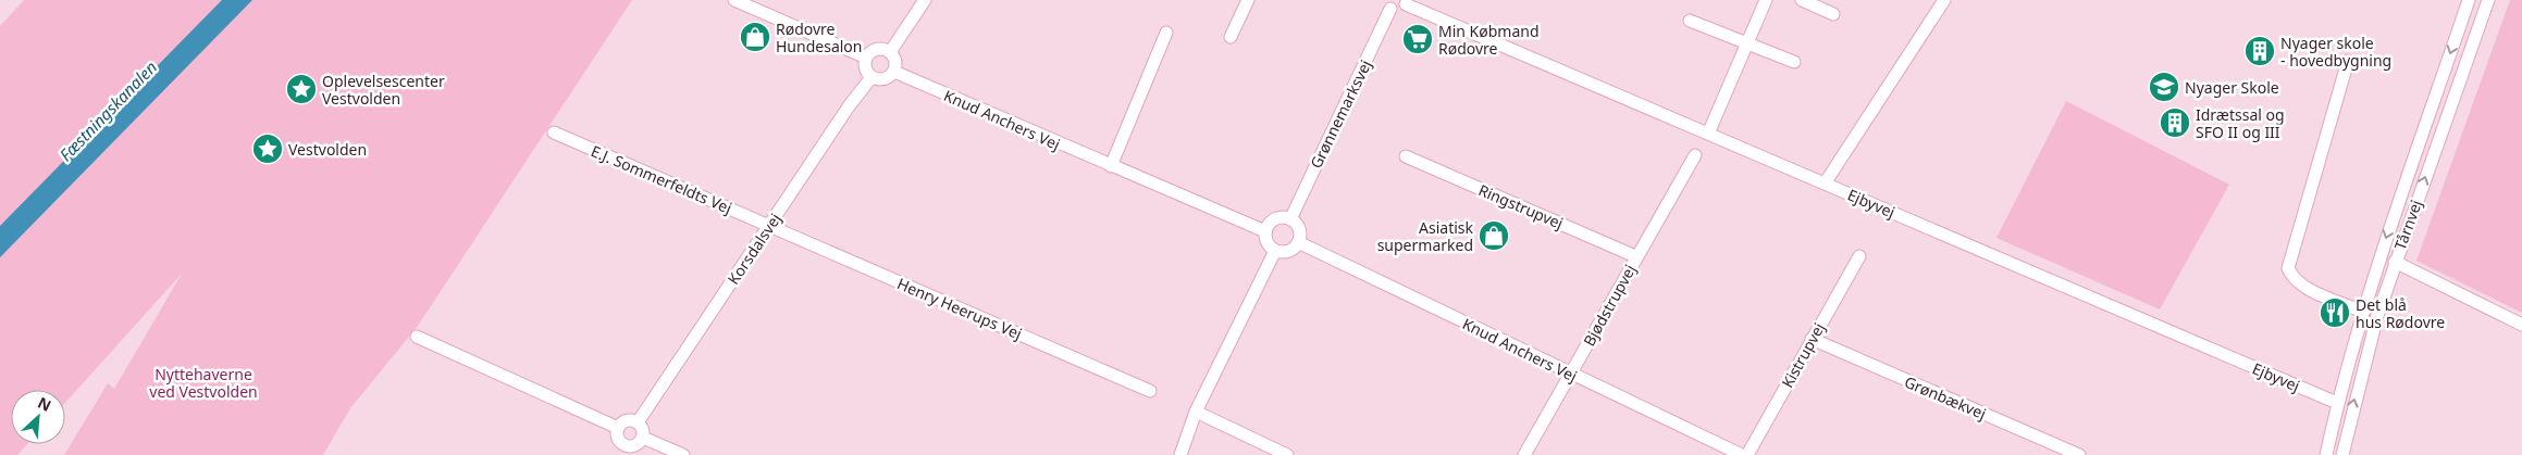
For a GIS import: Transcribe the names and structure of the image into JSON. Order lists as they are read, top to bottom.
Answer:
{
  "streets": {
    "street": [
      "Grønnemarksvej",
      "Knud Anchers Vej",
      "E.J. Sommerfeldts Vej",
      "Ejbyvej",
      "Ringstrupvej",
      "Tårnvej",
      "Korsdalsvej",
      "Bjødstrupvej",
      "Henry Heerups Vej",
      "Kistrupvej",
      "Grønbækvej"
    ]
  },
  "crossings": [
    ["Grønnemarksvej", "Knud Anchers Vej"],
    ["Knud Anchers Vej", "Korsdalsvej"],
    ["Knud Anchers Vej", "Bjødstrupvej"],
    ["E.J. Sommerfeldts Vej", "Korsdalsvej"],
    ["E.J. Sommerfeldts Vej", "Henry Heerups Vej"],
    ["Ejbyvej", "Tårnvej"],
    ["Ringstrupvej", "Bjødstrupvej"],
    ["Korsdalsvej", "Henry Heerups Vej"],
    ["Kistrupvej", "Grønbækvej"]
  ],
  "water": ["Fæstningskanalen"],
  "parks": ["Nyttehaverne ved Vestvolden"],
  "places": {
    "shop": ["Rødovre Hundesalon", "Asiatisk supermarked"],
    "supermarket": ["Min Købmand Rødovre"],
    "building": ["Nyager skole - hovedbygning", "Idrætssal og SFO II og III"],
    "school or university": ["Nyager Skole"],
    "place": ["Oplevelsescenter Vestvolden", "Vestvolden"],
    "restaurant": ["Det blå hus Rødovre"]
  },
  "north": "top right"
}
